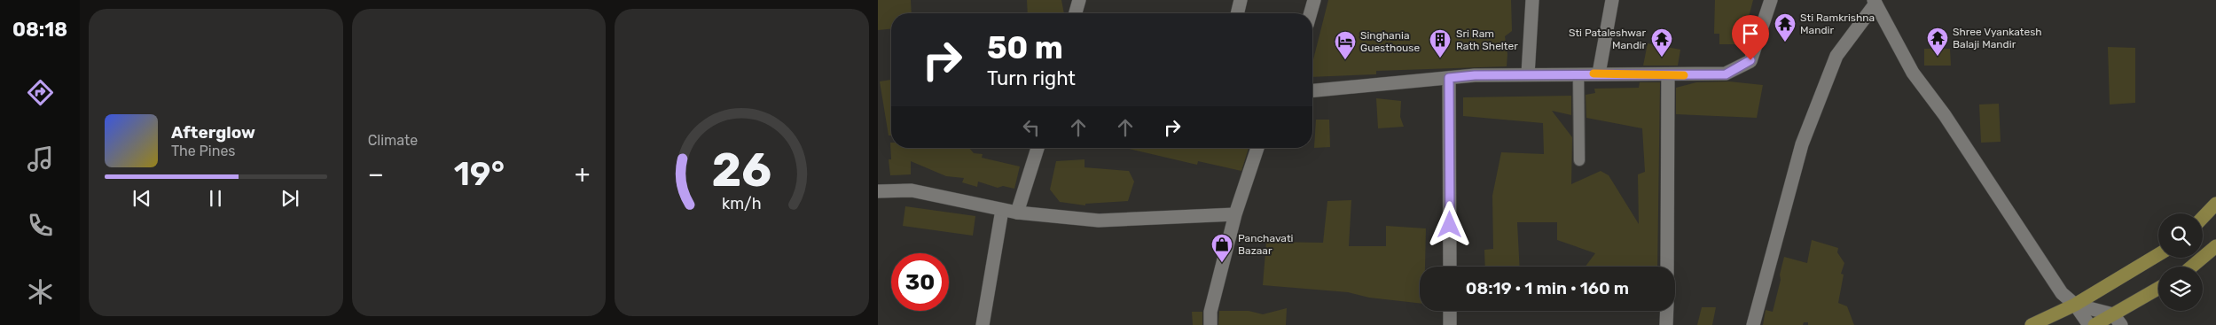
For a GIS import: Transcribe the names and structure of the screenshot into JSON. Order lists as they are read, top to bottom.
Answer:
{
  "places": {
    "temple": ["Sti Ramkrishna Mandir", "Shree Vyankatesh Balaji Mandir", "Sti Pataleshwar Mandir"],
    "building": ["Sri Ram Rath Shelter"],
    "hotel": ["Singhania Guesthouse"],
    "shop": ["Panchavati Bazaar"]
  },
  "page": {
    "tabs": "08:18",
    "tile": "Climate",
    "turn": ["50 m", "Turn right"],
    "song": ["Afterglow", "The Pines"],
    "heat": ["−", "19°", "+"],
    "limit": "30",
    "trip": "08:19 · 1 min · 160 m",
    "gauge": ["26", "km/h"]
  }
}
